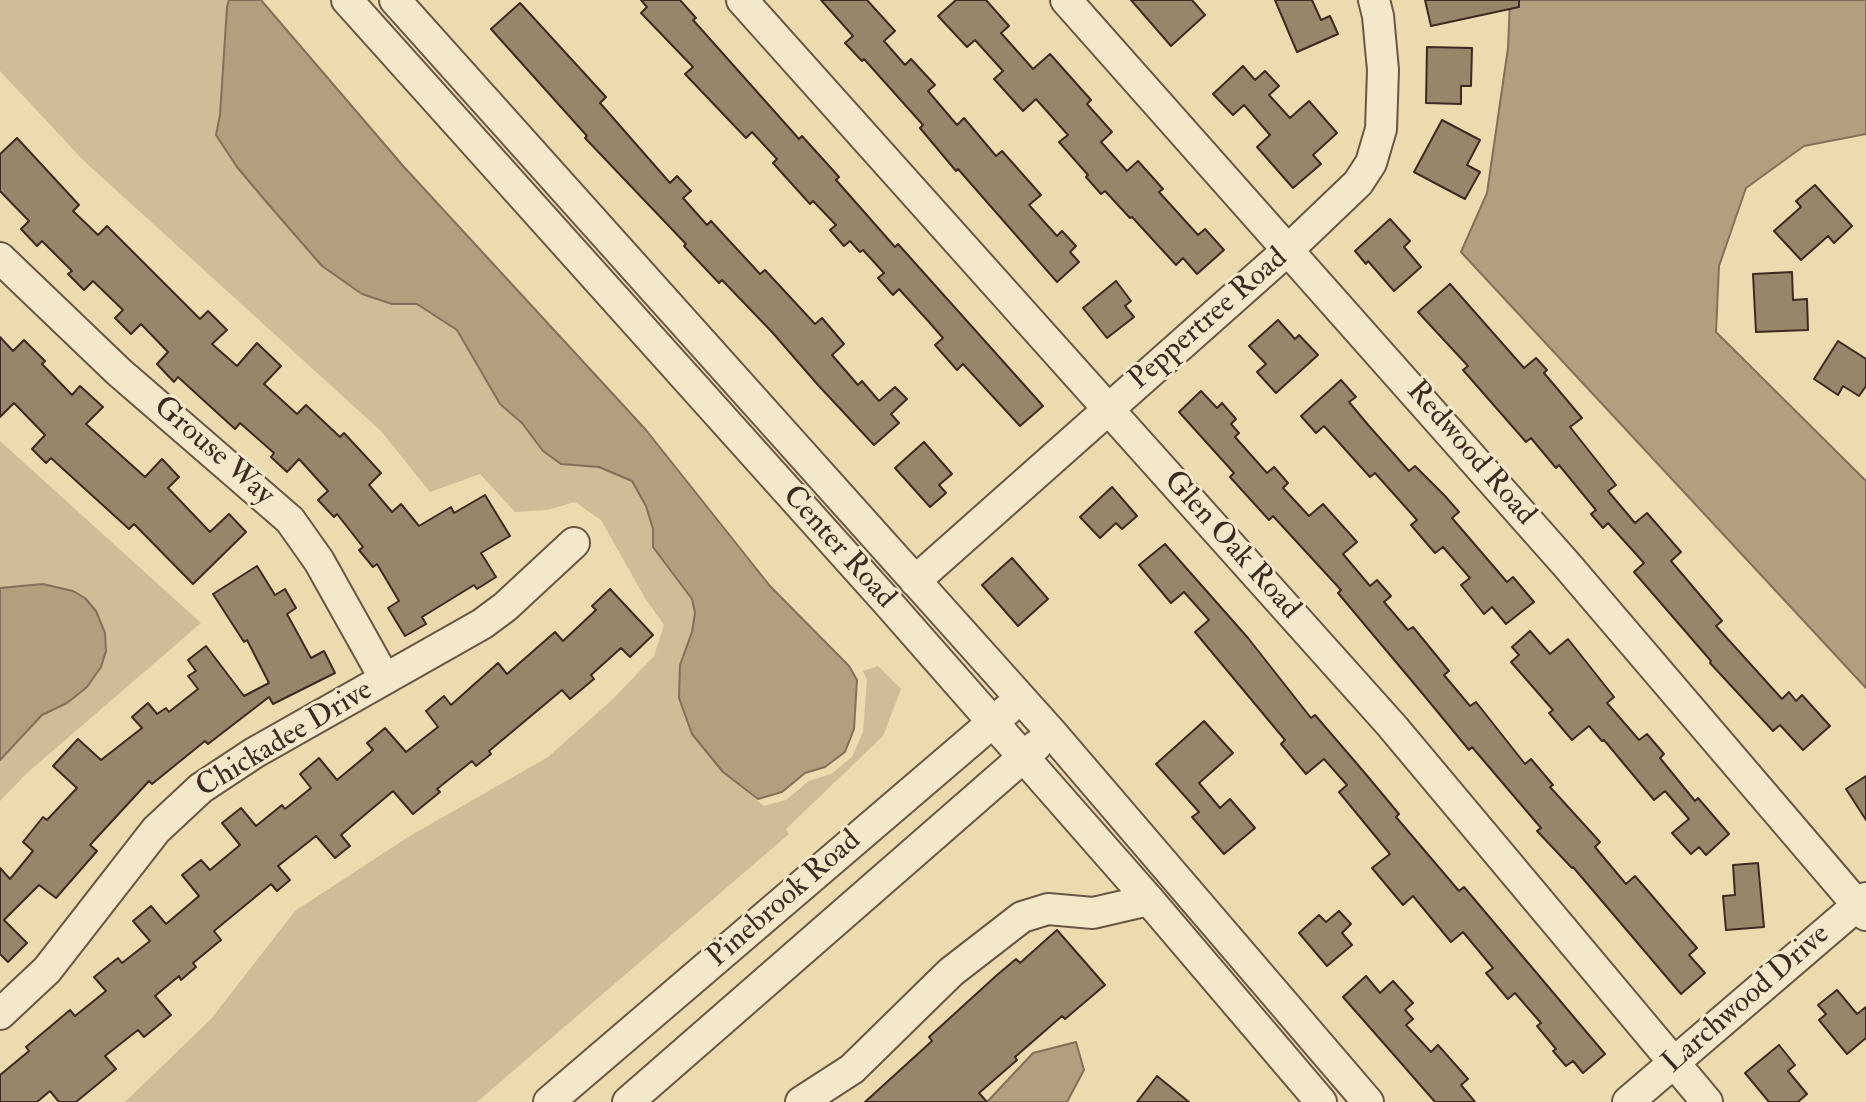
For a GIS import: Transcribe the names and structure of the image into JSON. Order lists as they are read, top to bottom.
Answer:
{
  "streets": {
    "street": [
      "Peppertree Road",
      "Grouse Way",
      "Redwood Road",
      "Glen Oak Road",
      "Center Road",
      "Chickadee Drive",
      "Pinebrook Road",
      "Larchwood Drive"
    ]
  },
  "crossings": [
    ["Peppertree Road", "Redwood Road"],
    ["Peppertree Road", "Glen Oak Road"],
    ["Peppertree Road", "Center Road"],
    ["Grouse Way", "Chickadee Drive"],
    ["Redwood Road", "Larchwood Drive"],
    ["Glen Oak Road", "Larchwood Drive"],
    ["Center Road", "Pinebrook Road"]
  ]
}
